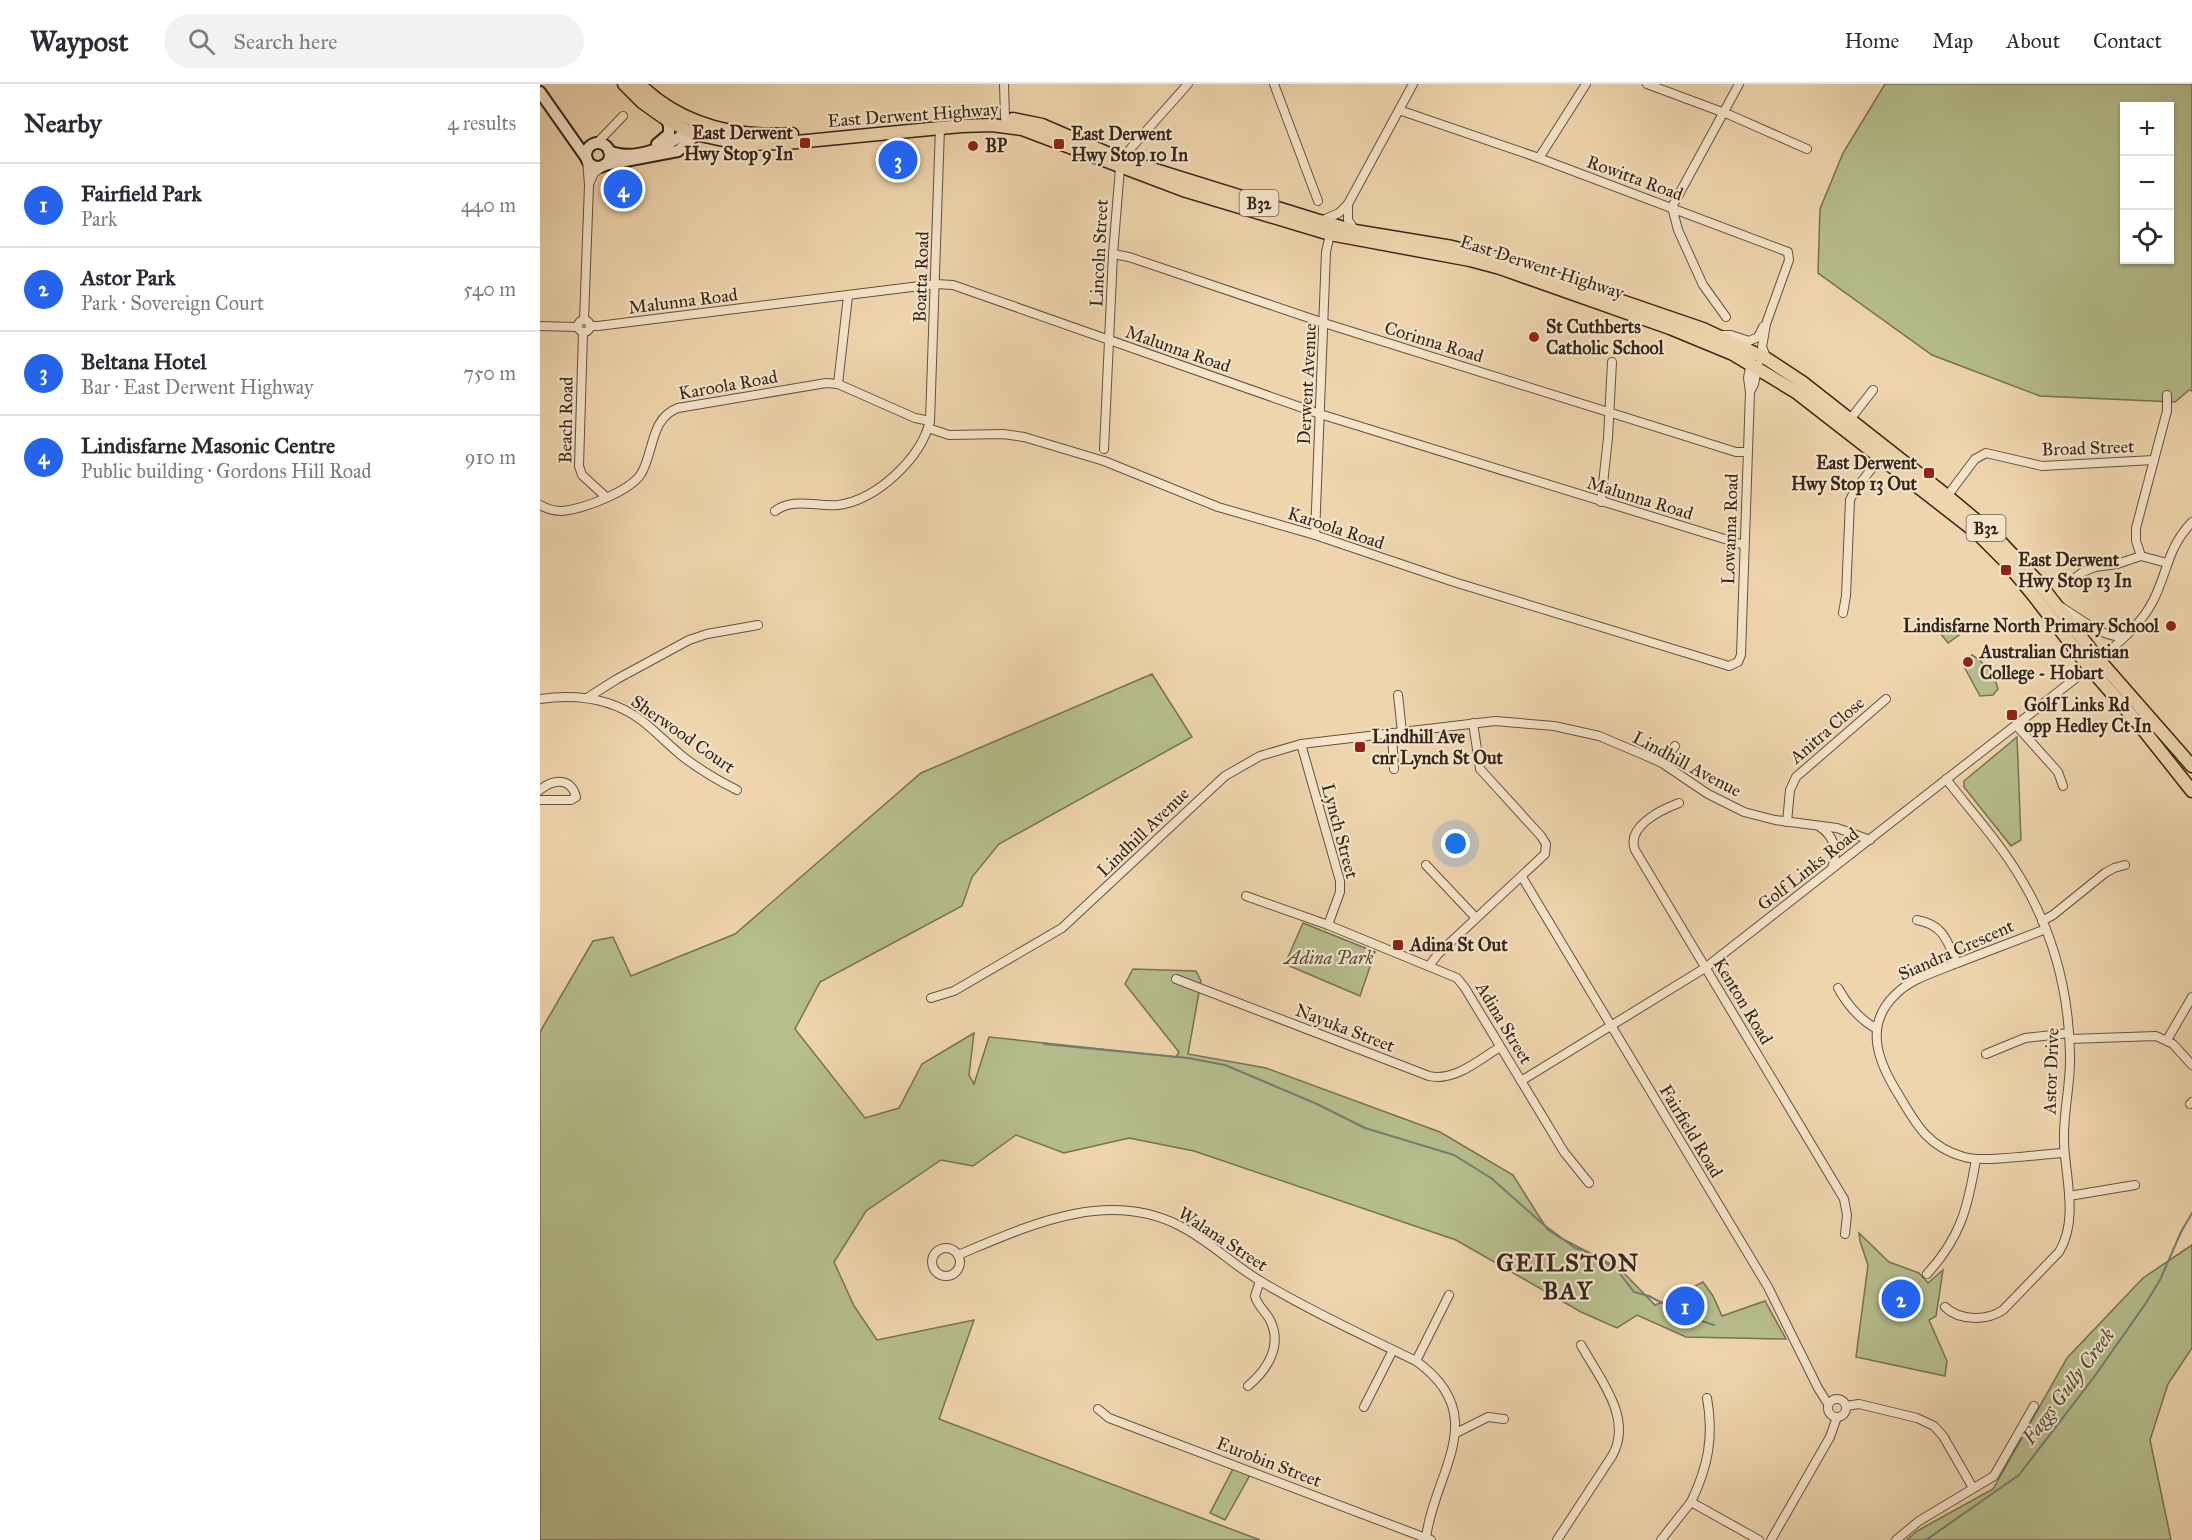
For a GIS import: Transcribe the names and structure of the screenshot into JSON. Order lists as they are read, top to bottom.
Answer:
{
  "streets": {
    "main road": ["East Derwent Highway", "B32"],
    "street": [
      "Rowitta Road",
      "Lincoln Street",
      "Boatta Road",
      "Malunna Road",
      "Corinna Road",
      "Derwent Avenue",
      "Karoola Road",
      "Beach Road",
      "Broad Street",
      "Lowanna Road",
      "Anitra Close",
      "Sherwood Court",
      "Lindhill Avenue",
      "Lynch Street",
      "Golf Links Road",
      "Siandra Crescent",
      "Kenton Road",
      "Adina Street",
      "Nayuka Street",
      "Astor Drive",
      "Fairfield Road",
      "Walana Street",
      "Eurobin Street"
    ]
  },
  "crossings": [
    ["East Derwent Highway", "Rowitta Road"],
    ["East Derwent Highway", "Lincoln Street"],
    ["East Derwent Highway", "Boatta Road"],
    ["East Derwent Highway", "Derwent Avenue"],
    ["East Derwent Highway", "Broad Street"],
    ["East Derwent Highway", "Lowanna Road"],
    ["East Derwent Highway", "Golf Links Road"],
    ["Rowitta Road", "Lowanna Road"],
    ["Lincoln Street", "Malunna Road"],
    ["Lincoln Street", "Corinna Road"],
    ["Boatta Road", "Malunna Road"],
    ["Boatta Road", "Karoola Road"],
    ["Malunna Road", "Derwent Avenue"],
    ["Malunna Road", "Lowanna Road"],
    ["Corinna Road", "Derwent Avenue"],
    ["Corinna Road", "Lowanna Road"],
    ["Derwent Avenue", "Karoola Road"],
    ["Karoola Road", "Beach Road"],
    ["Karoola Road", "Lowanna Road"],
    ["Anitra Close", "Lindhill Avenue"],
    ["Lindhill Avenue", "Lynch Street"],
    ["Lindhill Avenue", "Golf Links Road"],
    ["Lynch Street", "Adina Street"],
    ["Golf Links Road", "Kenton Road"],
    ["Golf Links Road", "Adina Street"],
    ["Golf Links Road", "Astor Drive"],
    ["Golf Links Road", "Fairfield Road"],
    ["Siandra Crescent", "Astor Drive"],
    ["Adina Street", "Nayuka Street"],
    ["Walana Street", "Eurobin Street"]
  ],
  "districts": ["GEILSTON BAY"],
  "water": ["Faggs Gully Creek"],
  "parks": ["Adina Park"],
  "places": {
    "transit": [
      "East Derwent Hwy Stop 9 In",
      "East Derwent Hwy Stop 10 In",
      "East Derwent Hwy Stop 13 Out",
      "East Derwent Hwy Stop 13 In",
      "Golf Links Rd opp Hedley Ct In",
      "Lindhill Ave cnr Lynch St Out",
      "Adina St Out"
    ],
    "other": [
      "BP",
      "St Cuthberts Catholic School",
      "Lindisfarne North Primary School",
      "Australian Christian College - Hobart"
    ]
  },
  "page": {
    "header": "Waypost",
    "search": "Search here",
    "nav": [
      "Home",
      "Map",
      "About",
      "Contact"
    ],
    "heading": ["Nearby", "4 results"],
    "map_buttons": ["+", "−"],
    "pins": [
      "3",
      "4",
      "2",
      "1"
    ],
    "list": [
      {
        "mark": "1",
        "name": "Fairfield Park",
        "note": "Park",
        "value": "440 m"
      },
      {
        "mark": "2",
        "name": "Astor Park",
        "note": "Park · Sovereign Court",
        "value": "540 m"
      },
      {
        "mark": "3",
        "name": "Beltana Hotel",
        "note": "Bar · East Derwent Highway",
        "value": "750 m"
      },
      {
        "mark": "4",
        "name": "Lindisfarne Masonic Centre",
        "note": "Public building · Gordons Hill Road",
        "value": "910 m"
      }
    ]
  }
}
